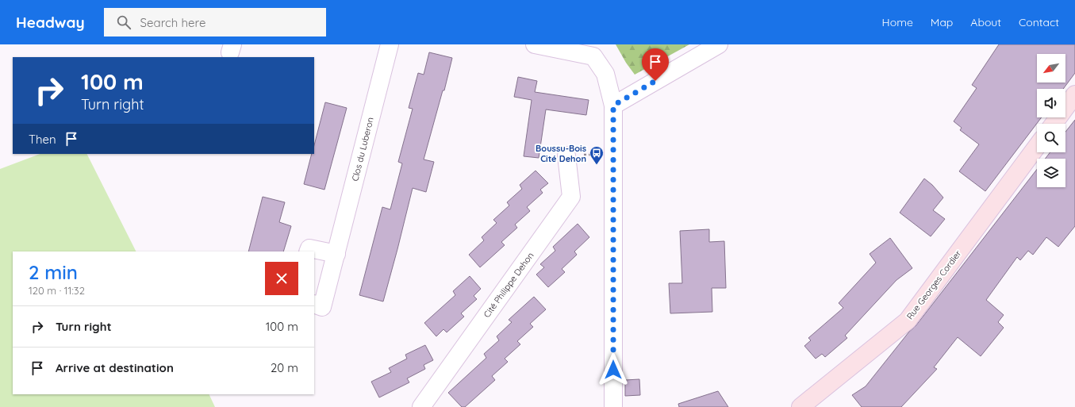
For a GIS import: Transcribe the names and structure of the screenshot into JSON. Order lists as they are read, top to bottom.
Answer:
{
  "streets": {
    "street": ["Clos du Luberon", "Cité Philippe Dehon", "Rue Georges Cordier"]
  },
  "places": {
    "bus stop": ["Boussu-Bois Cité Dehon"]
  },
  "north": "bottom left",
  "page": {
    "header": "Headway",
    "search": "Search here",
    "nav": [
      "Home",
      "Map",
      "About",
      "Contact"
    ],
    "turn": ["100 m", "Turn right"],
    "then": "Then",
    "heading": ["2 min", "120 m · 11:32"],
    "list": [
      {
        "name": "Turn right",
        "value": "100 m"
      },
      {
        "name": "Arrive at destination",
        "value": "20 m"
      }
    ]
  }
}
